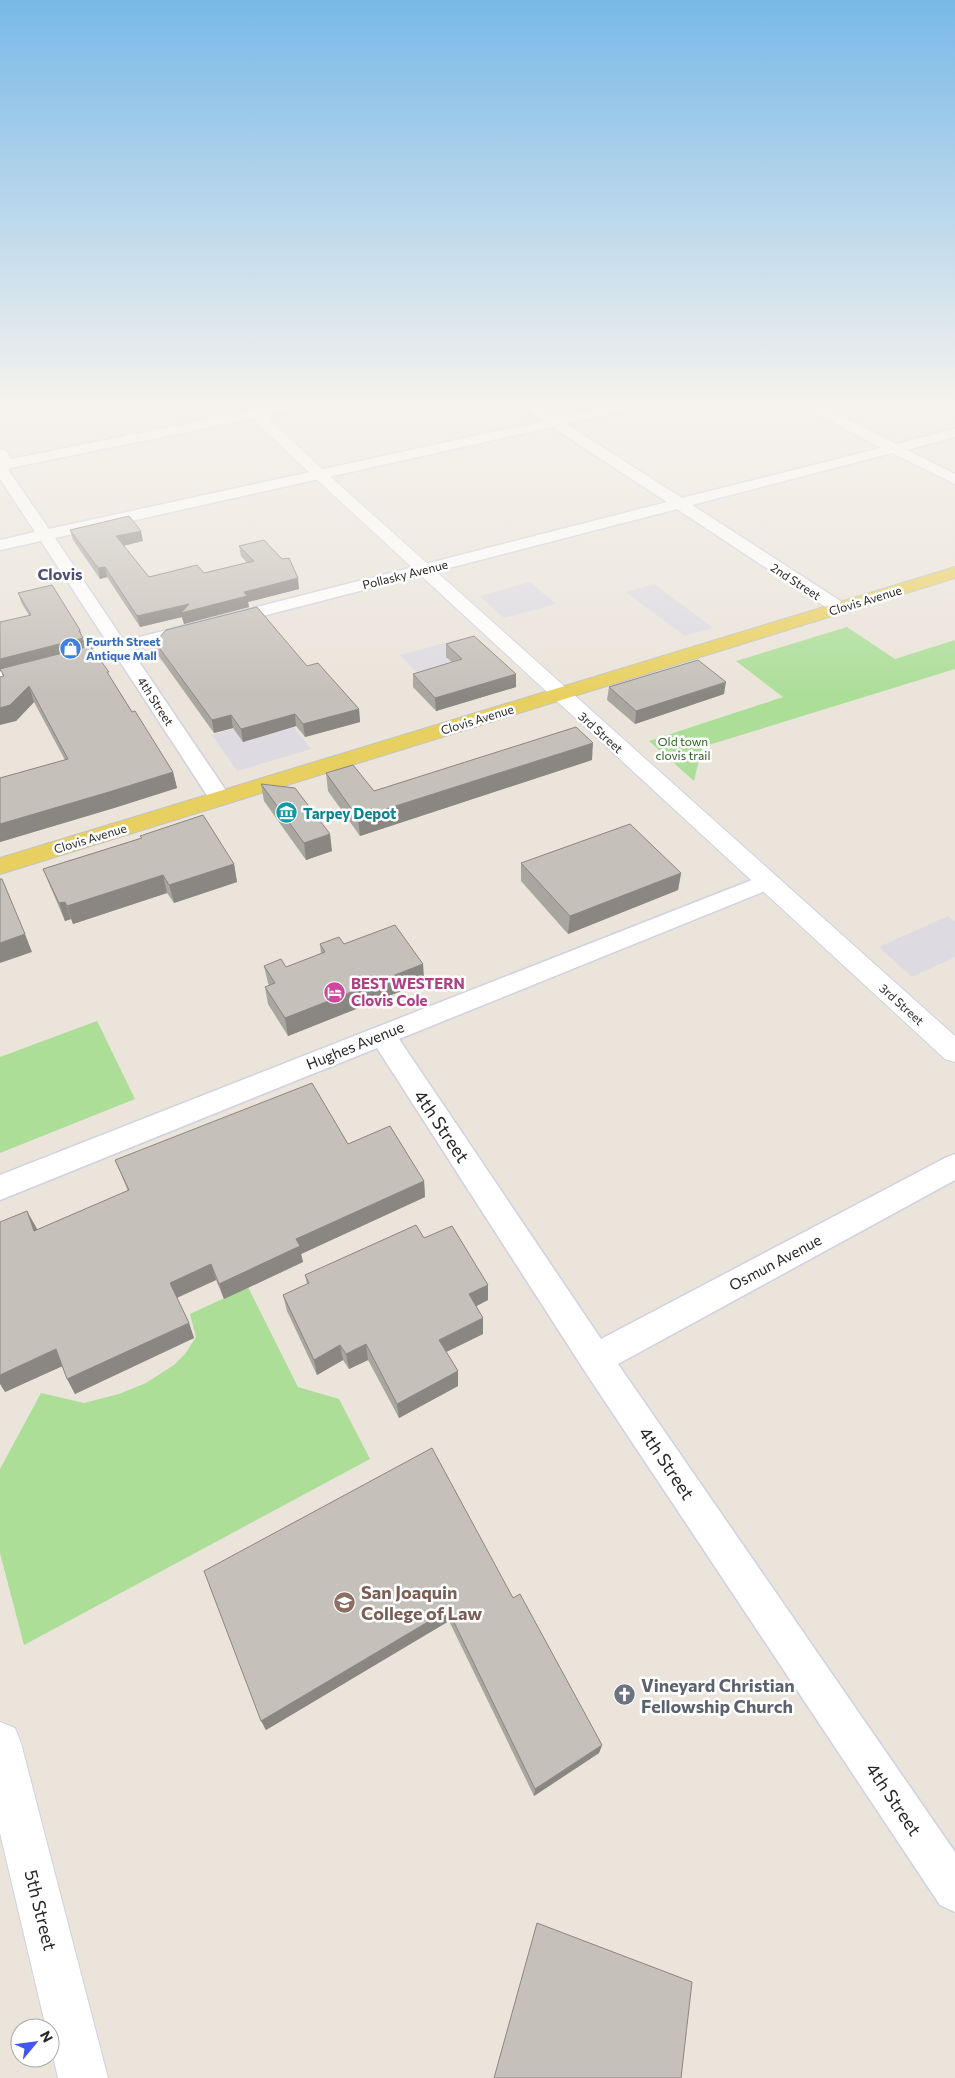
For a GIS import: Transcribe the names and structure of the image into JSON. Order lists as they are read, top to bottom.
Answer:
{
  "streets": {
    "main road": ["Clovis Avenue"],
    "street": [
      "Pollasky Avenue",
      "2nd Street",
      "4th Street",
      "3rd Street",
      "Hughes Avenue",
      "Osmun Avenue",
      "5th Street"
    ]
  },
  "crossings": [
    ["Pollasky Avenue", "2nd Street"],
    ["Pollasky Avenue", "4th Street"],
    ["Pollasky Avenue", "3rd Street"],
    ["2nd Street", "Clovis Avenue"],
    ["Clovis Avenue", "4th Street"],
    ["Clovis Avenue", "3rd Street"],
    ["4th Street", "Hughes Avenue"],
    ["4th Street", "Osmun Avenue"],
    ["3rd Street", "Hughes Avenue"]
  ],
  "districts": ["Clovis"],
  "parks": ["Old town clovis trail"],
  "places": {
    "shop": ["Fourth Street Antique Mall"],
    "museum": ["Tarpey Depot"],
    "hotel": ["BEST WESTERN Clovis Cole"],
    "school or university": ["San Joaquin College of Law"],
    "church": ["Vineyard Christian Fellowship Church"]
  },
  "north": "top right"
}
